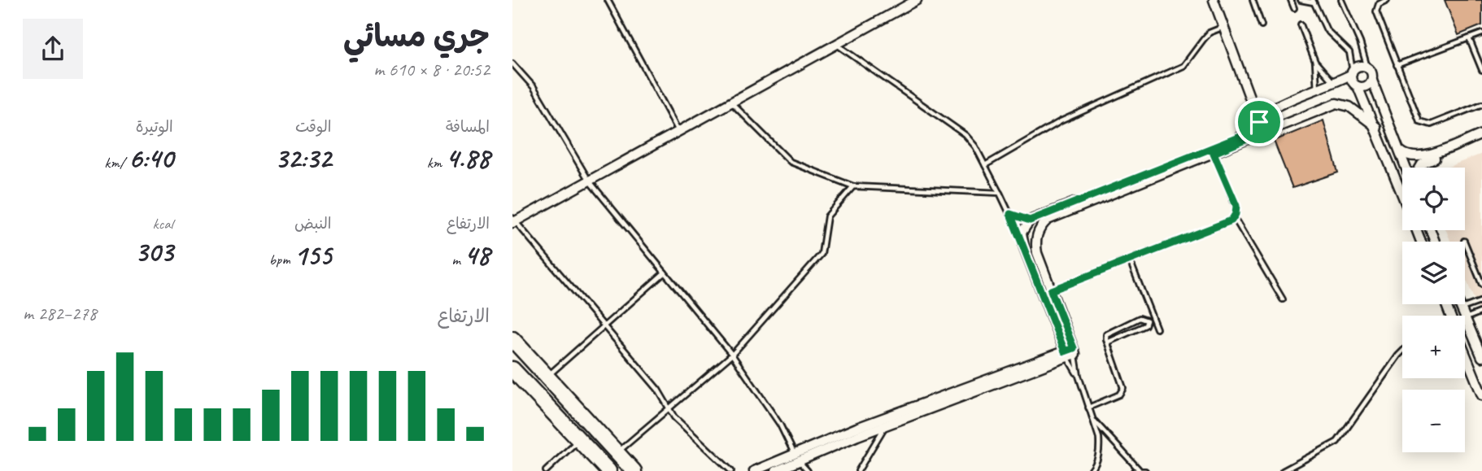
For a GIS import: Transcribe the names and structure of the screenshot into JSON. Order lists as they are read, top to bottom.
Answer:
{
  "page": {
    "heading": ["جري مسائي", "20:52 · 8 × 610 m"],
    "stats": [
      ["المسافة", "4.88 km"],
      ["الوقت", "32:32"],
      ["الوتيرة", "6:40 /km"],
      ["الارتفاع", "48 m"],
      ["النبض", "155 bpm"],
      ["kcal", "303"]
    ],
    "map_buttons": ["+", "−"],
    "chart": ["الارتفاع", "278–282 m"]
  }
}
